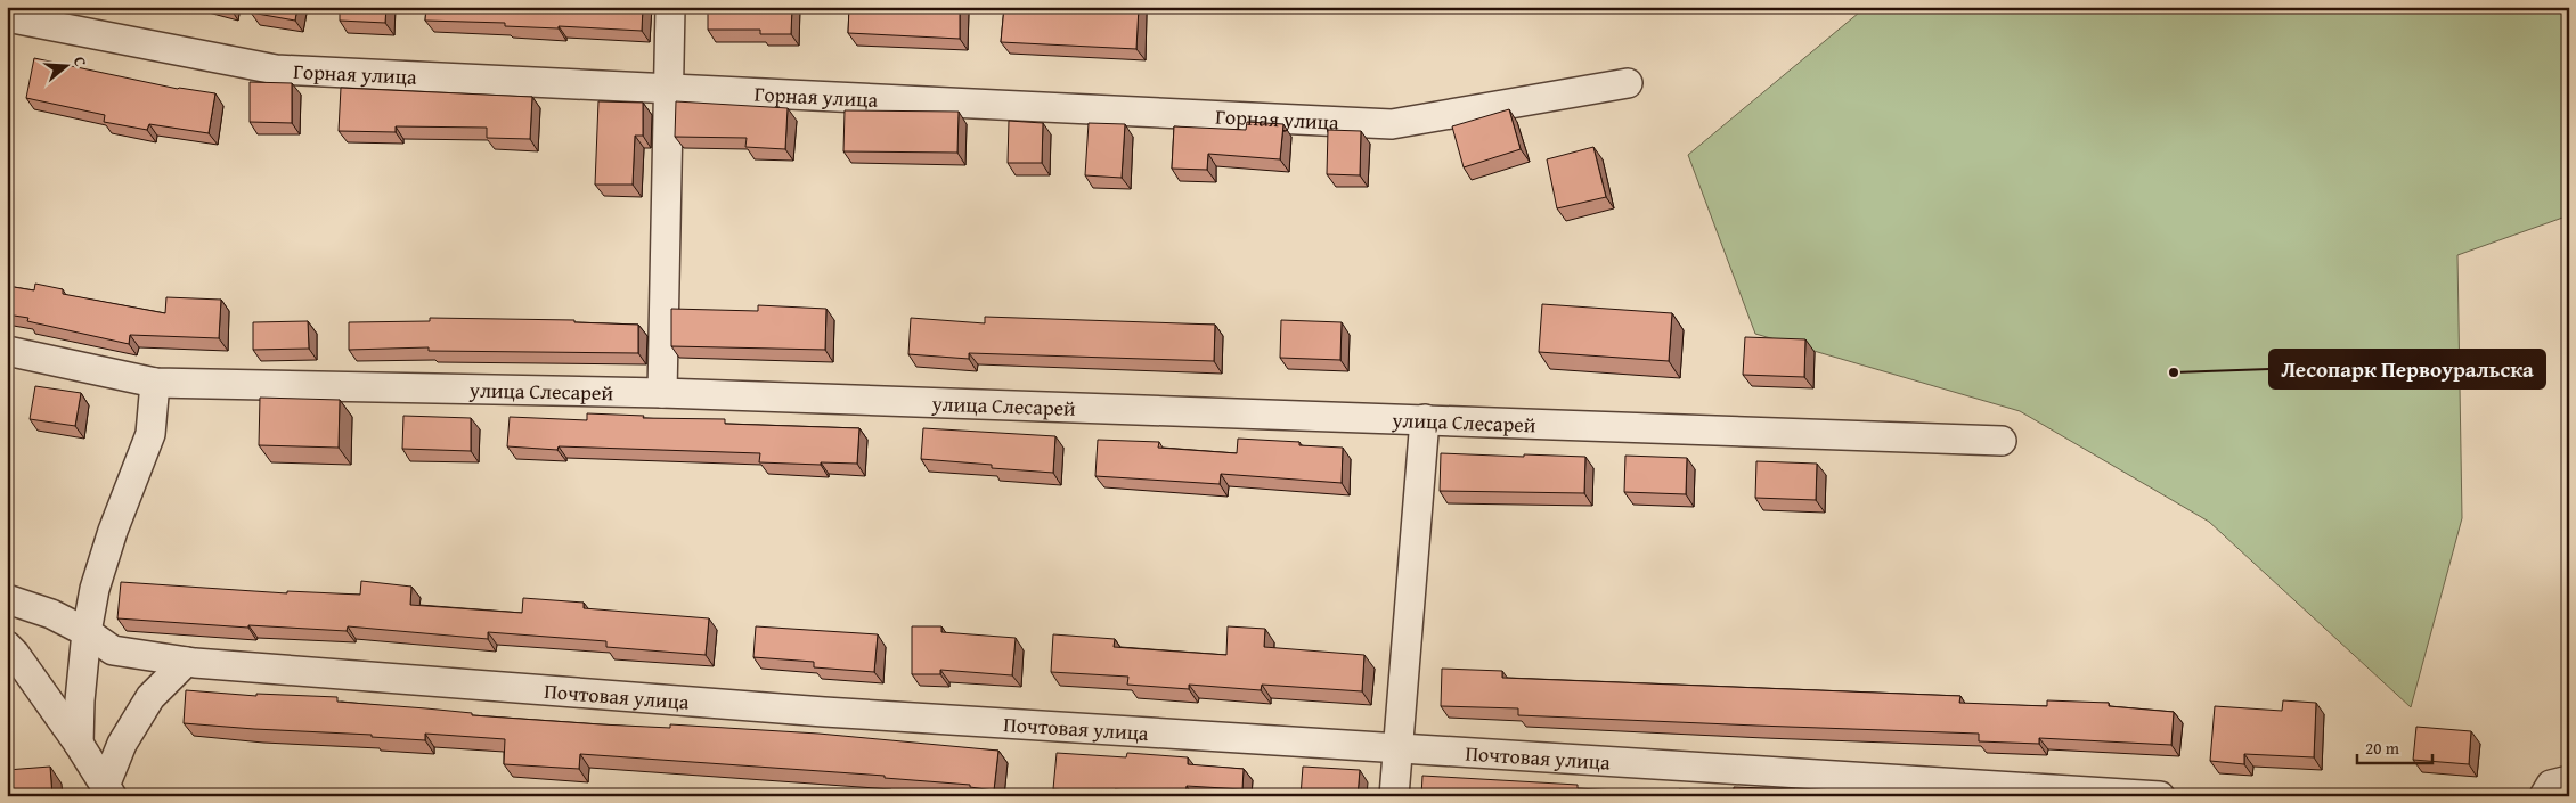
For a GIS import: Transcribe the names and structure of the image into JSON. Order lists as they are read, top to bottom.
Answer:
{
  "streets": {
    "street": ["Горная улица", "улица Слесарей", "Почтовая улица"]
  },
  "places": ["Лесопарк Первоуральска"],
  "scale_bar": "20 m",
  "north": "right"
}
